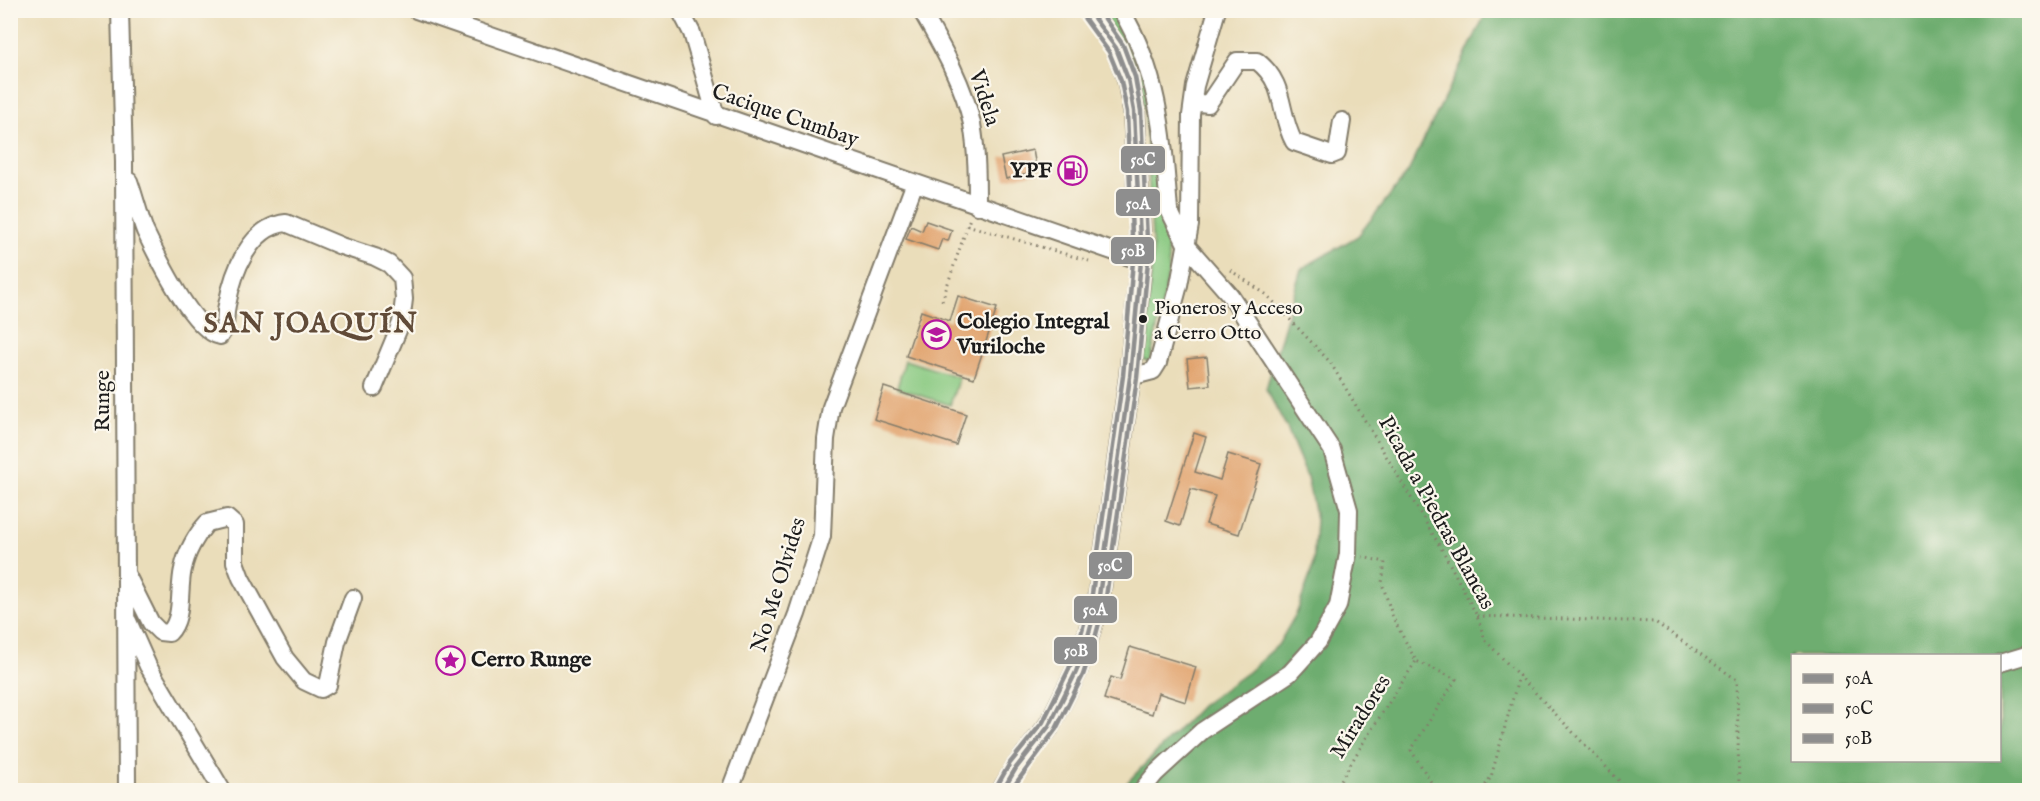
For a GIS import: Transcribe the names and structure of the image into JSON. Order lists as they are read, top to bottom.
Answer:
{
  "streets": {
    "street": [
      "Videla",
      "Cacique Cumbay",
      "Runge",
      "No Me Olvides"
    ],
    "path": ["Picada a Piedras Blancas", "Miradores"]
  },
  "crossings": [
    ["Videla", "Cacique Cumbay"],
    ["Cacique Cumbay", "No Me Olvides"]
  ],
  "districts": ["SAN JOAQUÍN"],
  "places": {
    "fuel station": ["YPF"],
    "other": ["Pioneros y Acceso a Cerro Otto"],
    "school or university": ["Colegio Integral Vuriloche"],
    "place": ["Cerro Runge"]
  },
  "lines": ["transit line 50A", "transit line 50C", "transit line 50B"],
  "legend": ["50A", "50C", "50B"]
}
